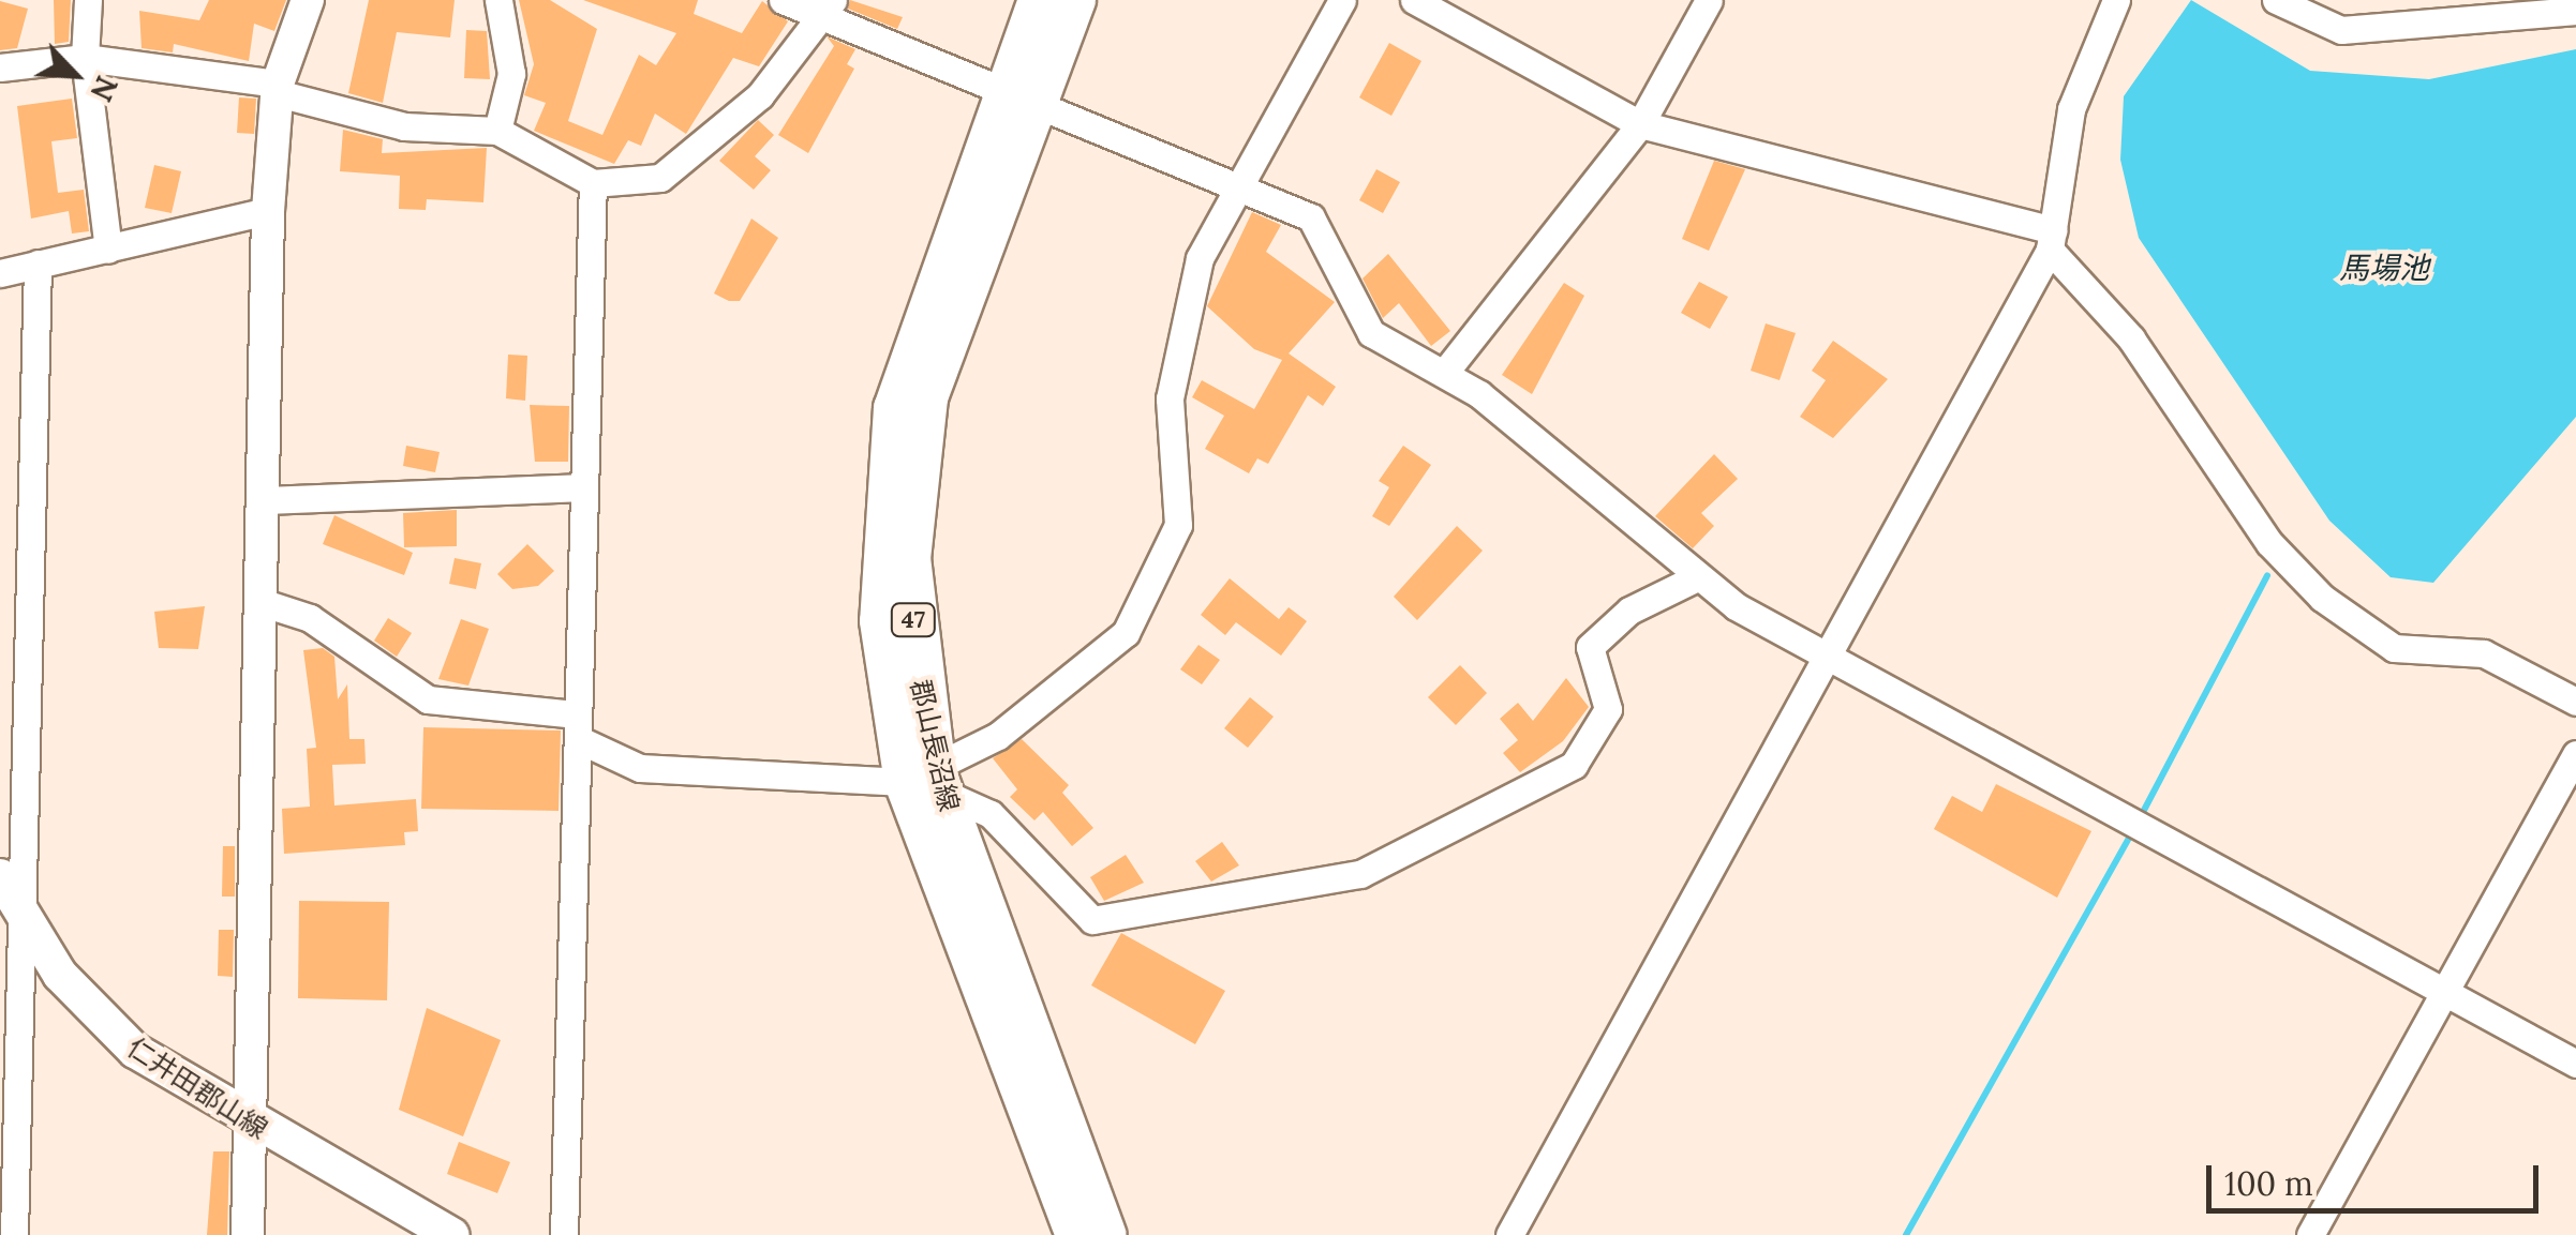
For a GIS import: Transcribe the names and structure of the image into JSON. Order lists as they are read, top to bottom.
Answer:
{
  "streets": {
    "main road": ["47", "郡山長沼線", "仁井田郡山線"]
  },
  "water": ["馬場池"],
  "scale_bar": "100 m",
  "north": "bottom right"
}
